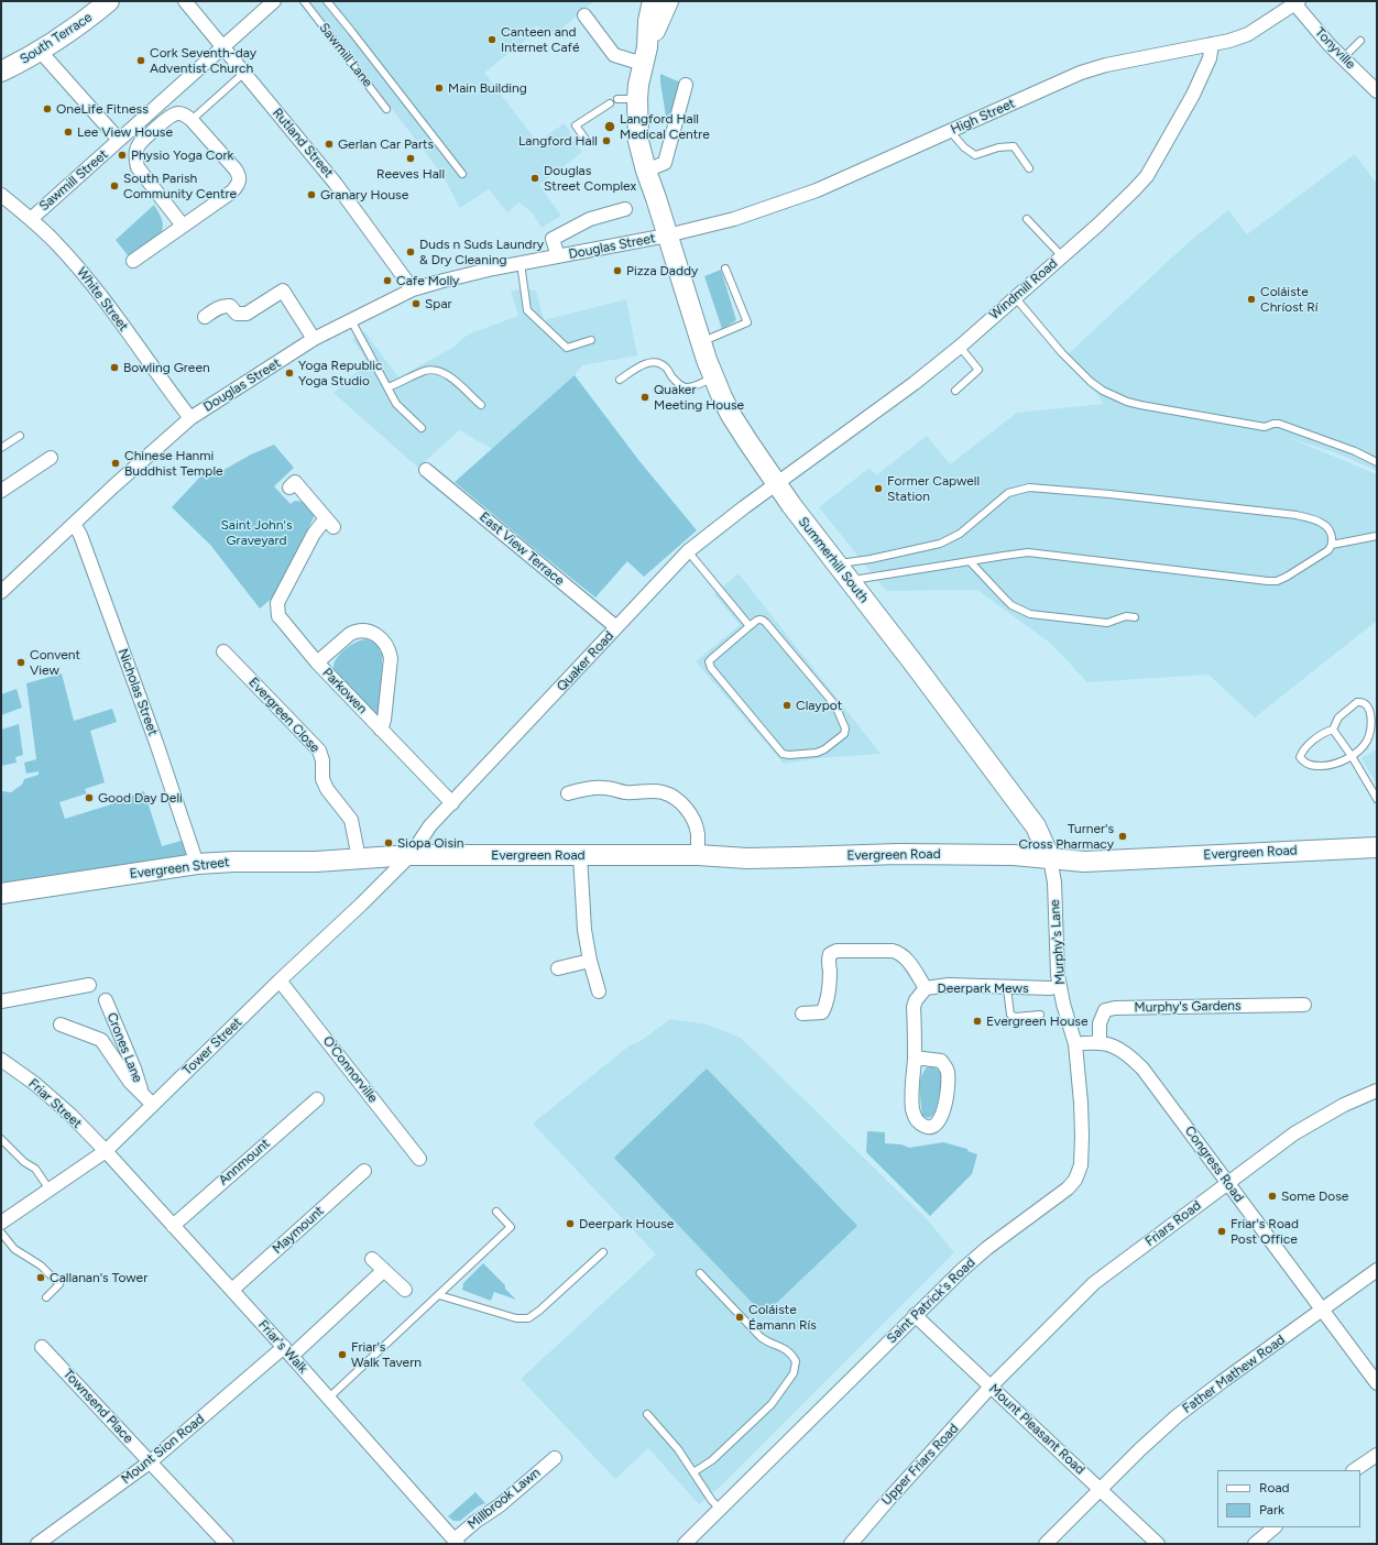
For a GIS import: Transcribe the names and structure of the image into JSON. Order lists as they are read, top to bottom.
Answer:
{
  "streets": {
    "main road": [
      "South Terrace",
      "Summerhill South",
      "Evergreen Road",
      "Evergreen Street"
    ],
    "street": [
      "Tonyville",
      "High Street",
      "Rutland Street",
      "Sawmill Street",
      "Douglas Street",
      "Windmill Road",
      "White Street",
      "East View Terrace",
      "Quaker Road",
      "Parkowen",
      "Nicholas Street",
      "Evergreen Close",
      "Murphy's Lane",
      "Deerpark Mews",
      "Murphy's Gardens",
      "Tower Street",
      "Crones Lane",
      "O'Connorville",
      "Friar Street",
      "Annmount",
      "Congress Road",
      "Friars Road",
      "Maymount",
      "Saint Patrick's Road",
      "Friar's Walk",
      "Father Mathew Road",
      "Townsend Place",
      "Mount Pleasant Road",
      "Mount Sion Road",
      "Upper Friars Road",
      "Millbrook Lawn"
    ],
    "lane": ["Sawmill Lane"]
  },
  "crossings": [
    ["Tonyville", "High Street"],
    ["High Street", "Douglas Street"],
    ["High Street", "Windmill Road"],
    ["High Street", "Summerhill South"],
    ["Rutland Street", "Sawmill Street"],
    ["Rutland Street", "Douglas Street"],
    ["Sawmill Street", "White Street"],
    ["Douglas Street", "White Street"],
    ["Douglas Street", "Summerhill South"],
    ["Douglas Street", "Nicholas Street"],
    ["Windmill Road", "Summerhill South"],
    ["Windmill Road", "Quaker Road"],
    ["East View Terrace", "Quaker Road"],
    ["Summerhill South", "Quaker Road"],
    ["Summerhill South", "Evergreen Road"],
    ["Summerhill South", "Murphy's Lane"],
    ["Quaker Road", "Parkowen"],
    ["Quaker Road", "Evergreen Road"],
    ["Quaker Road", "Evergreen Street"],
    ["Quaker Road", "Tower Street"],
    ["Nicholas Street", "Evergreen Street"],
    ["Evergreen Close", "Evergreen Street"],
    ["Evergreen Road", "Evergreen Street"],
    ["Evergreen Road", "Murphy's Lane"],
    ["Evergreen Road", "Tower Street"],
    ["Evergreen Street", "Tower Street"],
    ["Murphy's Lane", "Deerpark Mews"],
    ["Murphy's Lane", "Saint Patrick's Road"],
    ["Murphy's Gardens", "Congress Road"],
    ["Tower Street", "O'Connorville"],
    ["Tower Street", "Friar Street"],
    ["Tower Street", "Friar's Walk"],
    ["Friar Street", "Friar's Walk"],
    ["Annmount", "Friar's Walk"],
    ["Congress Road", "Friars Road"],
    ["Congress Road", "Saint Patrick's Road"],
    ["Congress Road", "Father Mathew Road"],
    ["Friars Road", "Mount Pleasant Road"],
    ["Friars Road", "Upper Friars Road"],
    ["Maymount", "Friar's Walk"],
    ["Saint Patrick's Road", "Mount Pleasant Road"],
    ["Friar's Walk", "Mount Sion Road"],
    ["Friar's Walk", "Millbrook Lawn"],
    ["Father Mathew Road", "Mount Pleasant Road"],
    ["Townsend Place", "Mount Sion Road"],
    ["Mount Pleasant Road", "Upper Friars Road"]
  ],
  "parks": ["Saint John's Graveyard"],
  "places": [
    "Canteen and Internet Café",
    "Cork Seventh-day Adventist Church",
    "Main Building",
    "OneLife Fitness",
    "Langford Hall Medical Centre",
    "Lee View House",
    "Langford Hall",
    "Gerlan Car Parts",
    "Physio Yoga Cork",
    "Reeves Hall",
    "Douglas Street Complex",
    "South Parish Community Centre",
    "Granary House",
    "Duds n Suds Laundry & Dry Cleaning",
    "Pizza Daddy",
    "Cafe Molly",
    "Coláiste Chríost Rí",
    "Spar",
    "Bowling Green",
    "Yoga Republic Yoga Studio",
    "Quaker Meeting House",
    "Chinese Hanmi Buddhist Temple",
    "Former Capwell Station",
    "Convent View",
    "Claypot",
    "Good Day Deli",
    "Turner's Cross Pharmacy",
    "Siopa Oisin",
    "Evergreen House",
    "Some Dose",
    "Deerpark House",
    "Friar's Road Post Office",
    "Callanan's Tower",
    "Coláiste Éamann Rís",
    "Friar's Walk Tavern"
  ],
  "legend": ["Road", "Park"]
}
